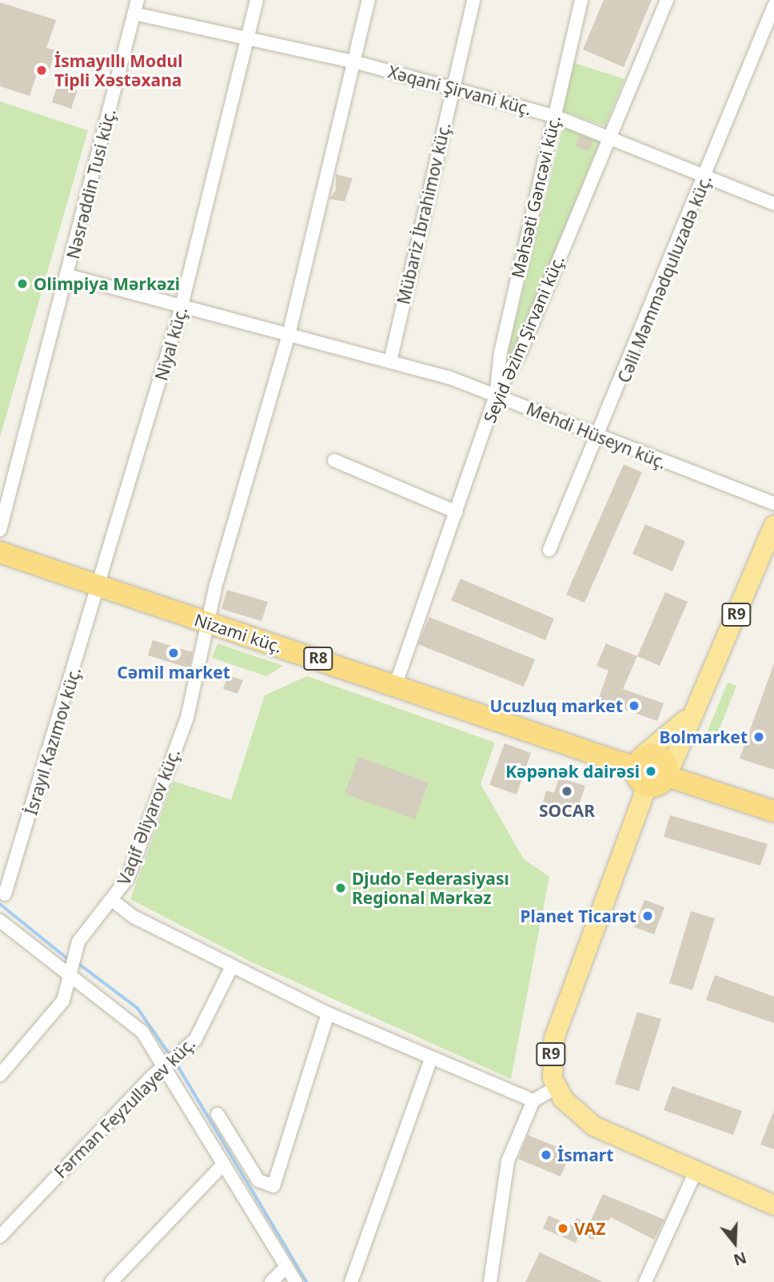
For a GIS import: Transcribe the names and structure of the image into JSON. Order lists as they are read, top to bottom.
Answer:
{
  "streets": {
    "highway": ["Nizami küç.", "R8"],
    "main road": ["R9"],
    "street": [
      "Xəqani Şirvani küç.",
      "Nəsrəddin Tusi küç.",
      "Məhsəti Gəncəvi küç.",
      "Mübariz İbrahimov küç.",
      "Cəlil Məmmədquluzadə küç.",
      "Seyid Əzim Şirvani küç.",
      "Niyal küç.",
      "Mehdi Hüseyn küç.",
      "İsrayıl Kazımov küç.",
      "Vaqif Əliyarov küç.",
      "Fərman Feyzullayev küç."
    ]
  },
  "crossings": [
    ["Xəqani Şirvani küç.", "Nəsrəddin Tusi küç."],
    ["Xəqani Şirvani küç.", "Məhsəti Gəncəvi küç."],
    ["Xəqani Şirvani küç.", "Mübariz İbrahimov küç."],
    ["Xəqani Şirvani küç.", "Cəlil Məmmədquluzadə küç."],
    ["Xəqani Şirvani küç.", "Seyid Əzim Şirvani küç."],
    ["Xəqani Şirvani küç.", "Niyal küç."],
    ["Nəsrəddin Tusi küç.", "Mehdi Hüseyn küç."],
    ["Məhsəti Gəncəvi küç.", "Seyid Əzim Şirvani küç."],
    ["Məhsəti Gəncəvi küç.", "Mehdi Hüseyn küç."],
    ["Mübariz İbrahimov küç.", "Mehdi Hüseyn küç."],
    ["Cəlil Məmmədquluzadə küç.", "Mehdi Hüseyn küç."],
    ["Seyid Əzim Şirvani küç.", "Mehdi Hüseyn küç."],
    ["Seyid Əzim Şirvani küç.", "Nizami küç."],
    ["Niyal küç.", "Mehdi Hüseyn küç."],
    ["Niyal küç.", "Nizami küç."],
    ["Niyal küç.", "İsrayıl Kazımov küç."],
    ["R9", "Nizami küç."],
    ["Nizami küç.", "İsrayıl Kazımov küç."],
    ["Nizami küç.", "Vaqif Əliyarov küç."]
  ],
  "places": [
    "İsmayıllı Modul Tipli Xəstəxana",
    "Olimpiya Mərkəzi",
    "Cəmil market",
    "Ucuzluq market",
    "Bolmarket",
    "Kəpənək dairəsi",
    "SOCAR",
    "Djudo Federasiyası Regional Mərkəz",
    "Planet Ticarət",
    "İsmart",
    "VAZ"
  ],
  "north": "bottom"
}
